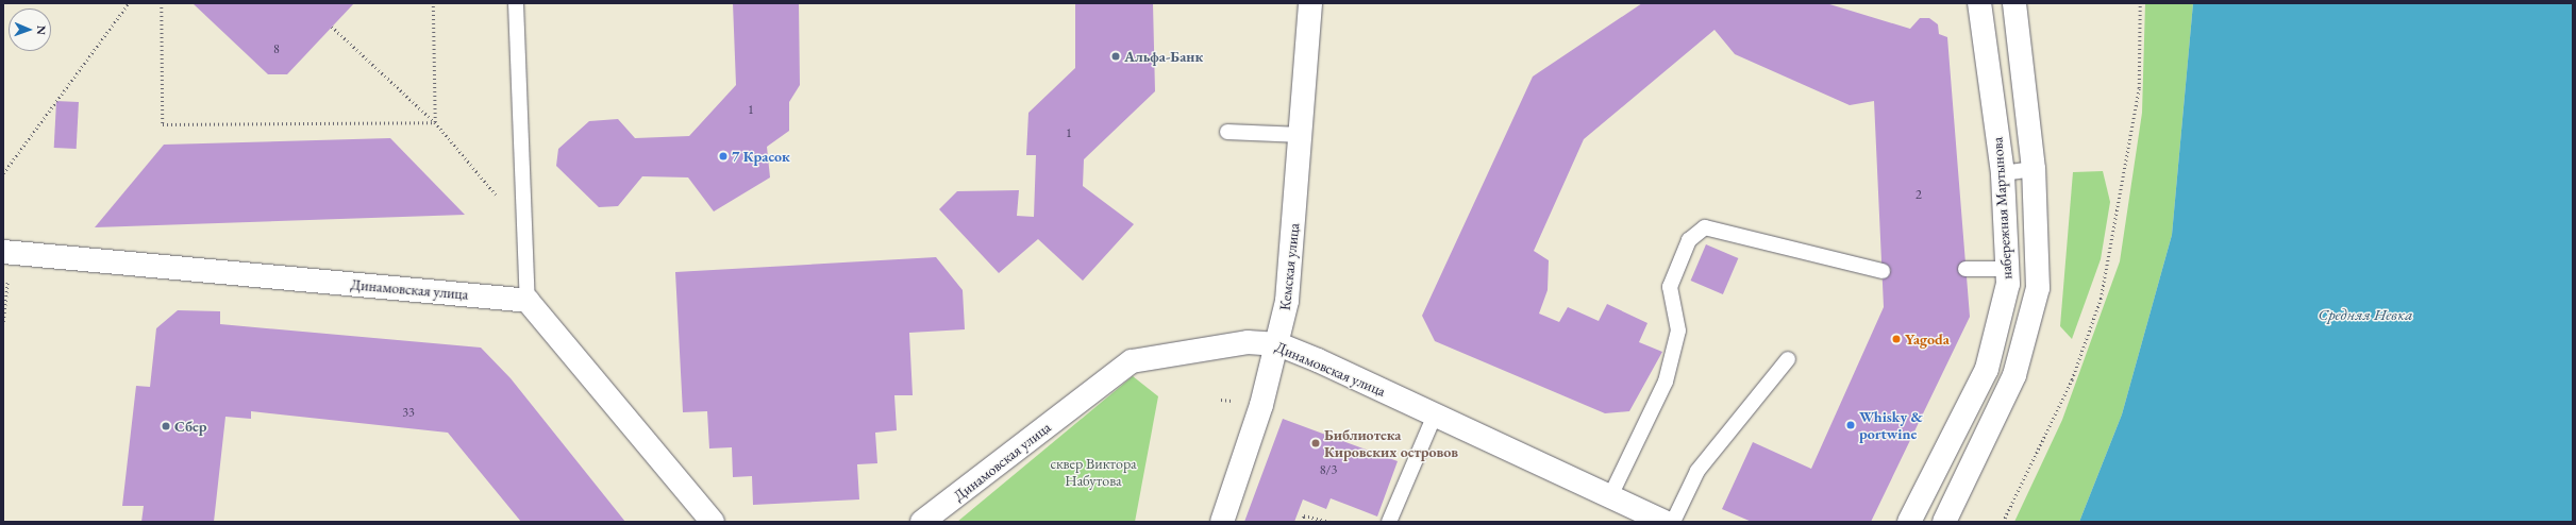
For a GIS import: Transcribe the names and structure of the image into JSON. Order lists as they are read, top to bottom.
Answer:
{
  "streets": {
    "street": ["набережная Мартынова", "Кемская улица", "Динамовская улица"]
  },
  "crossings": [
    ["Кемская улица", "Динамовская улица"]
  ],
  "water": ["Средняя Невка"],
  "parks": ["сквер Виктора Набутова"],
  "places": [
    "Альфа-Банк",
    "7 Красок",
    "Yagoda",
    "Whisky & portwine",
    "Сбер",
    "Библиотека Кировских островов"
  ],
  "house_numbers": [
    "8",
    "1",
    "1",
    "2",
    "33",
    "8/3"
  ],
  "north": "right"
}
